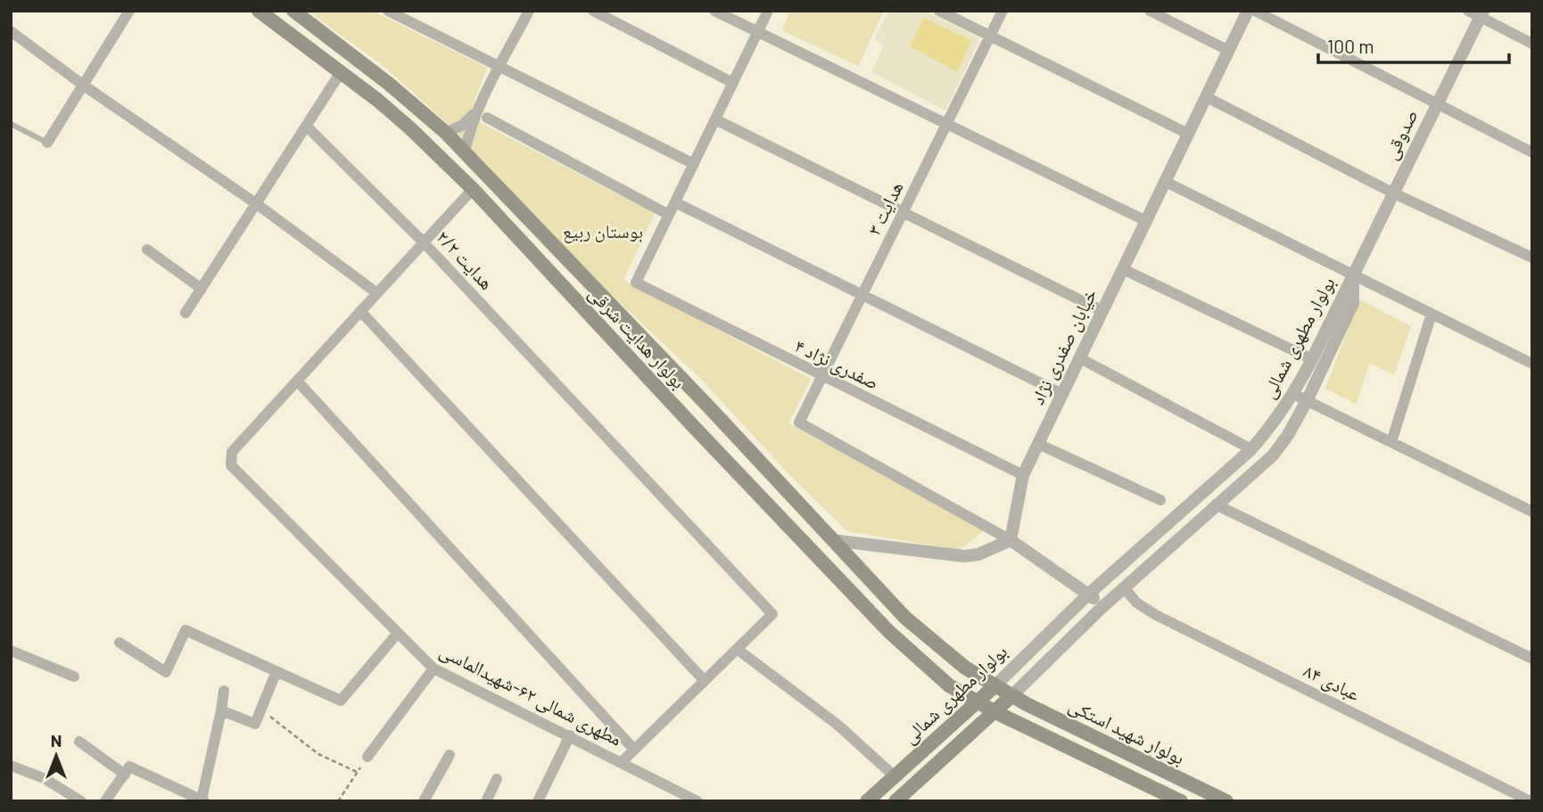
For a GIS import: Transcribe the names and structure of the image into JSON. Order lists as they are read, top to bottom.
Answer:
{
  "streets": {
    "main road": ["بولوار هدایت شرقی", "بولوار مطهری شمالی", "بولوار شهید استکی"],
    "street": [
      "صدوقی",
      "هدایت ۳",
      "هدایت ۲/۲",
      "خیابان صفدری نژاد",
      "صفدری نژاد ۴",
      "عبادی ۸۴",
      "مطهری شمالی ۶۲-شهیدالماسی"
    ]
  },
  "crossings": [
    ["صدوقی", "بولوار مطهری شمالی"],
    ["هدایت ۳", "خیابان صفدری نژاد"],
    ["هدایت ۳", "صفدری نژاد ۴"],
    ["بولوار هدایت شرقی", "بولوار مطهری شمالی"],
    ["بولوار هدایت شرقی", "بولوار شهید استکی"],
    ["بولوار مطهری شمالی", "عبادی ۸۴"],
    ["بولوار مطهری شمالی", "بولوار شهید استکی"],
    ["خیابان صفدری نژاد", "صفدری نژاد ۴"]
  ],
  "parks": ["بوستان ربیع"],
  "scale_bar": "100 m",
  "north": "top"
}
